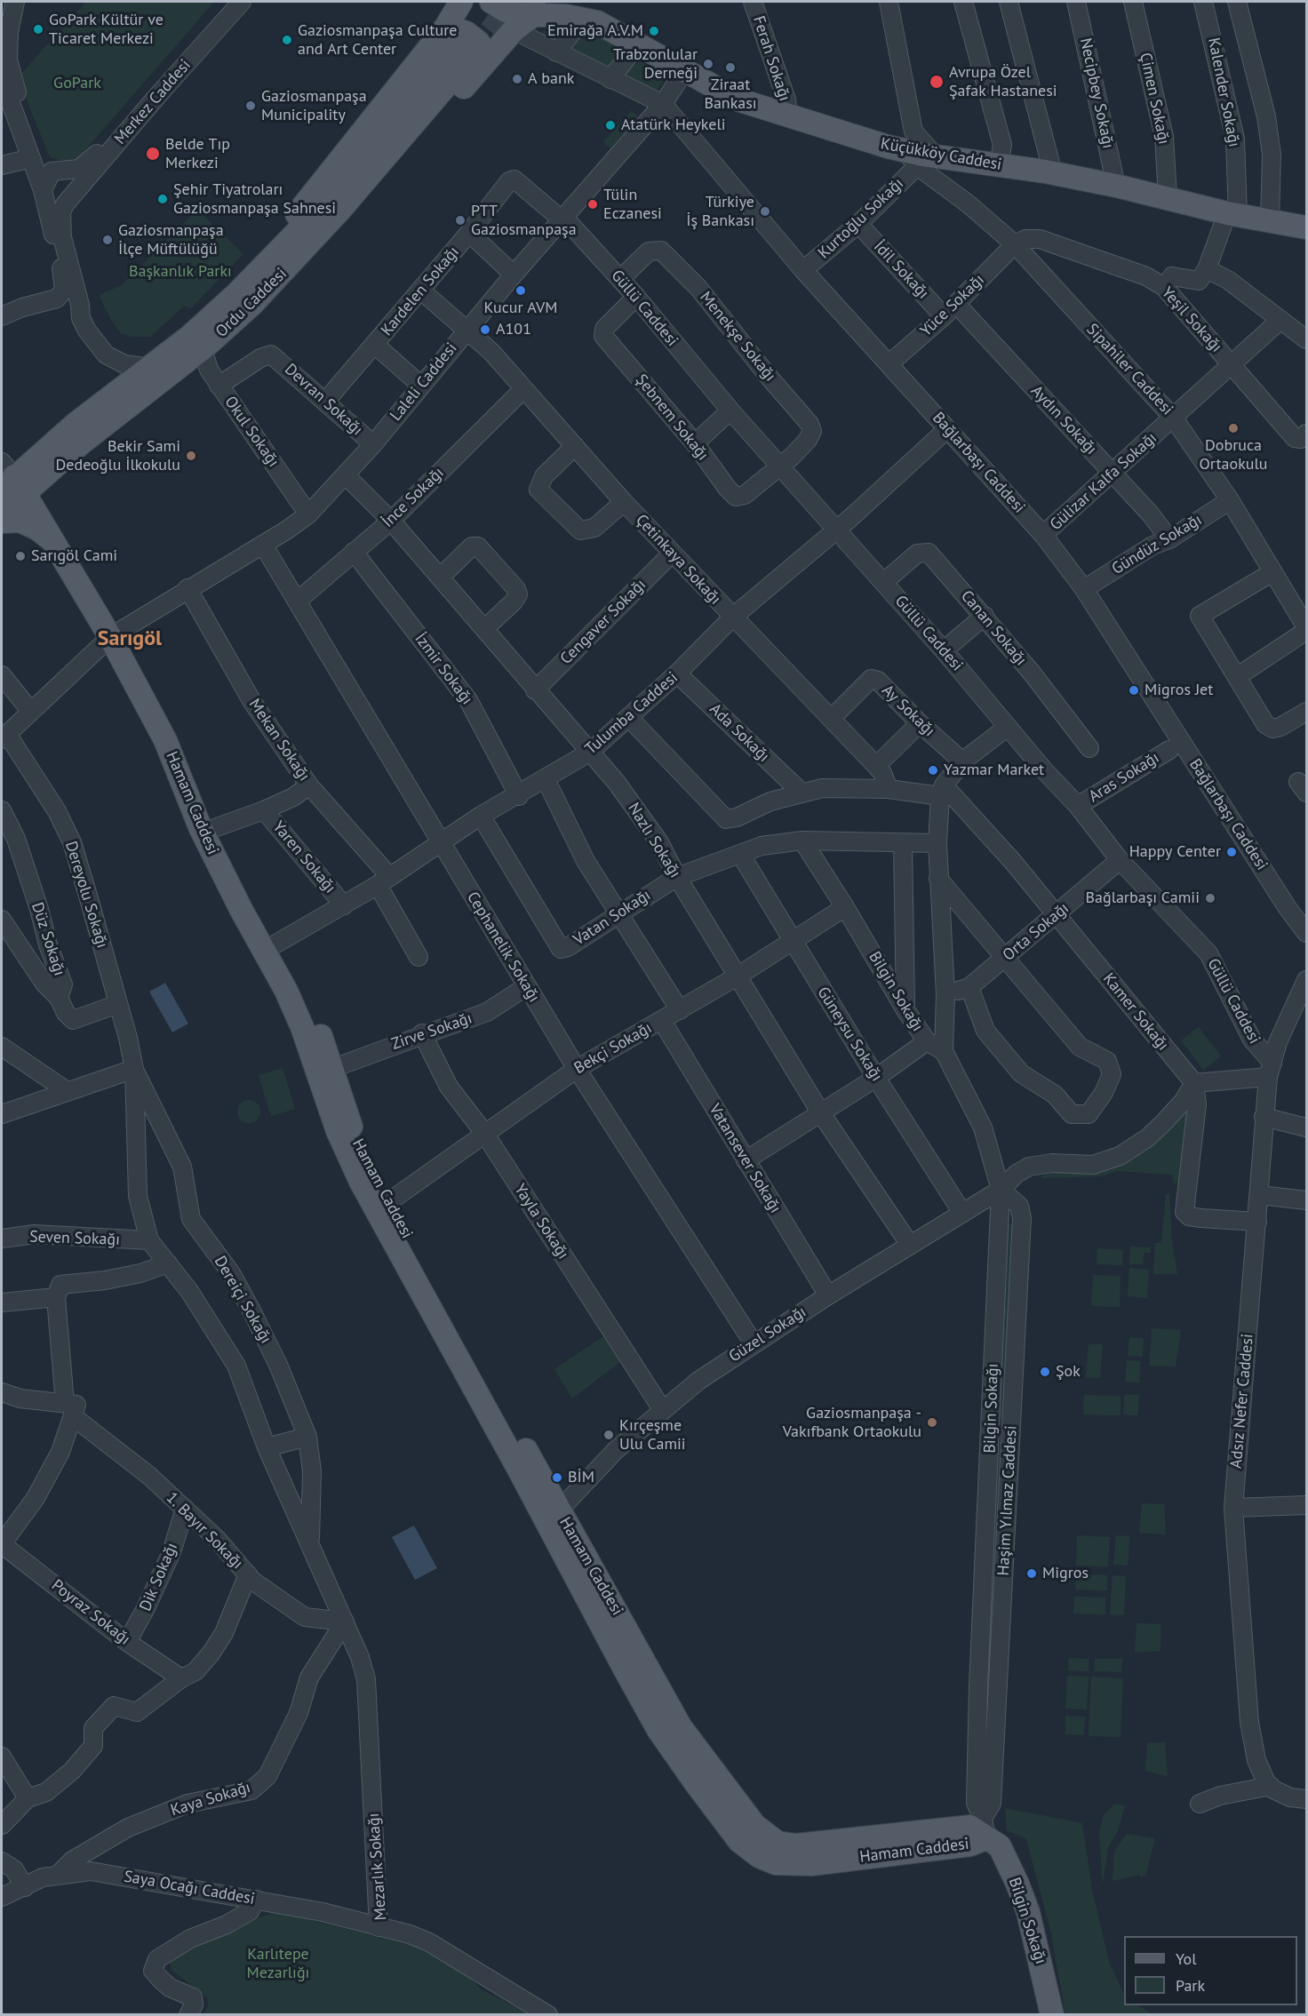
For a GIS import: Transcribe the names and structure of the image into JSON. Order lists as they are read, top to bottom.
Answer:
{
  "streets": {
    "main road": [
      "Küçükköy Caddesi",
      "Ordu Caddesi",
      "Hamam Caddesi",
      "Bilgin Sokağı"
    ],
    "street": [
      "Ferah Sokağı",
      "Kalender Sokağı",
      "Necipbey Sokağı",
      "Çimen Sokağı",
      "Merkez Caddesi",
      "Kurtoğlu Sokağı",
      "İdil Sokağı",
      "Kardelen Sokağı",
      "Yüce Sokağı",
      "Güllü Caddesi",
      "Yeşil Sokağı",
      "Menekşe Sokağı",
      "Sipahiler Caddesi",
      "Laleli Caddesi",
      "Devran Sokağı",
      "Şebnem Sokağı",
      "Aydın Sokağı",
      "Okul Sokağı",
      "Bağlarbaşı Caddesi",
      "Gülizar Kalfa Sokağı",
      "İnce Sokağı",
      "Gündüz Sokağı",
      "Çetinkaya Sokağı",
      "Cengaver Sokağı",
      "Canan Sokağı",
      "İzmir Sokağı",
      "Ay Sokağı",
      "Tulumba Caddesi",
      "Ada Sokağı",
      "Mekan Sokağı",
      "Aras Sokağı",
      "Nazlı Sokağı",
      "Yaren Sokağı",
      "Dereyolu Sokağı",
      "Vatan Sokağı",
      "Orta Sokağı",
      "Düz Sokağı",
      "Cephanelik Sokağı",
      "Kamer Sokağı",
      "Zirve Sokağı",
      "Güneysu Sokağı",
      "Bekçi Sokağı",
      "Vatansever Sokağı",
      "Yayla Sokağı",
      "Seven Sokağı",
      "Dereiçi Sokağı",
      "Güzel Sokağı",
      "Adsız Nefer Caddesi",
      "Haşim Yılmaz Caddesi",
      "1. Bayır Sokağı",
      "Dik Sokağı",
      "Poyraz Sokağı",
      "Kaya Sokağı",
      "Mezarlık Sokağı",
      "Saya Ocağı Caddesi"
    ]
  },
  "crossings": [
    ["Ferah Sokağı", "Küçükköy Caddesi"],
    ["Kalender Sokağı", "Küçükköy Caddesi"],
    ["Necipbey Sokağı", "Küçükköy Caddesi"],
    ["Çimen Sokağı", "Küçükköy Caddesi"],
    ["Küçükköy Caddesi", "Kurtoğlu Sokağı"],
    ["Küçükköy Caddesi", "Ordu Caddesi"],
    ["Küçükköy Caddesi", "Sipahiler Caddesi"],
    ["Küçükköy Caddesi", "Laleli Caddesi"],
    ["Kurtoğlu Sokağı", "İdil Sokağı"],
    ["Kurtoğlu Sokağı", "Sipahiler Caddesi"],
    ["Kurtoğlu Sokağı", "Bağlarbaşı Caddesi"],
    ["İdil Sokağı", "Yüce Sokağı"],
    ["Kardelen Sokağı", "Güllü Caddesi"],
    ["Kardelen Sokağı", "Laleli Caddesi"],
    ["Kardelen Sokağı", "Devran Sokağı"],
    ["Kardelen Sokağı", "Çetinkaya Sokağı"],
    ["Ordu Caddesi", "Okul Sokağı"],
    ["Ordu Caddesi", "Hamam Caddesi"],
    ["Yüce Sokağı", "Yeşil Sokağı"],
    ["Yüce Sokağı", "Sipahiler Caddesi"],
    ["Yüce Sokağı", "Aydın Sokağı"],
    ["Yüce Sokağı", "Bağlarbaşı Caddesi"],
    ["Güllü Caddesi", "Menekşe Sokağı"],
    ["Güllü Caddesi", "Laleli Caddesi"],
    ["Güllü Caddesi", "Şebnem Sokağı"],
    ["Güllü Caddesi", "Canan Sokağı"],
    ["Güllü Caddesi", "Tulumba Caddesi"],
    ["Güllü Caddesi", "Aras Sokağı"],
    ["Güllü Caddesi", "Orta Sokağı"],
    ["Güllü Caddesi", "Adsız Nefer Caddesi"],
    ["Yeşil Sokağı", "Sipahiler Caddesi"],
    ["Yeşil Sokağı", "Gülizar Kalfa Sokağı"],
    ["Menekşe Sokağı", "Şebnem Sokağı"],
    ["Sipahiler Caddesi", "Gülizar Kalfa Sokağı"],
    ["Sipahiler Caddesi", "Gündüz Sokağı"],
    ["Laleli Caddesi", "Devran Sokağı"],
    ["Laleli Caddesi", "Okul Sokağı"],
    ["Laleli Caddesi", "Bağlarbaşı Caddesi"],
    ["Laleli Caddesi", "Çetinkaya Sokağı"],
    ["Laleli Caddesi", "Mekan Sokağı"],
    ["Laleli Caddesi", "Hamam Caddesi"],
    ["Laleli Caddesi", "Nazlı Sokağı"],
    ["Laleli Caddesi", "Dereyolu Sokağı"],
    ["Laleli Caddesi", "Cephanelik Sokağı"],
    ["Devran Sokağı", "Okul Sokağı"],
    ["Aydın Sokağı", "Gülizar Kalfa Sokağı"],
    ["Aydın Sokağı", "Gündüz Sokağı"],
    ["Bağlarbaşı Caddesi", "Gülizar Kalfa Sokağı"],
    ["Bağlarbaşı Caddesi", "Gündüz Sokağı"],
    ["Bağlarbaşı Caddesi", "Tulumba Caddesi"],
    ["İnce Sokağı", "Çetinkaya Sokağı"],
    ["İnce Sokağı", "İzmir Sokağı"],
    ["İnce Sokağı", "Nazlı Sokağı"],
    ["İnce Sokağı", "Cephanelik Sokağı"],
    ["Çetinkaya Sokağı", "Cengaver Sokağı"],
    ["Çetinkaya Sokağı", "Ay Sokağı"],
    ["Çetinkaya Sokağı", "Tulumba Caddesi"],
    ["Cengaver Sokağı", "Nazlı Sokağı"],
    ["İzmir Sokağı", "Tulumba Caddesi"],
    ["Tulumba Caddesi", "Ada Sokağı"],
    ["Tulumba Caddesi", "Mekan Sokağı"],
    ["Tulumba Caddesi", "Hamam Caddesi"],
    ["Tulumba Caddesi", "Nazlı Sokağı"],
    ["Tulumba Caddesi", "Yaren Sokağı"],
    ["Tulumba Caddesi", "Vatan Sokağı"],
    ["Tulumba Caddesi", "Cephanelik Sokağı"],
    ["Hamam Caddesi", "Bilgin Sokağı"],
    ["Hamam Caddesi", "Zirve Sokağı"],
    ["Hamam Caddesi", "Bekçi Sokağı"],
    ["Hamam Caddesi", "Güzel Sokağı"],
    ["Hamam Caddesi", "Haşim Yılmaz Caddesi"],
    ["Nazlı Sokağı", "Vatan Sokağı"],
    ["Nazlı Sokağı", "Bekçi Sokağı"],
    ["Nazlı Sokağı", "Güzel Sokağı"],
    ["Dereyolu Sokağı", "Düz Sokağı"],
    ["Dereyolu Sokağı", "Dereiçi Sokağı"],
    ["Vatan Sokağı", "Bilgin Sokağı"],
    ["Vatan Sokağı", "Güneysu Sokağı"],
    ["Orta Sokağı", "Kamer Sokağı"],
    ["Cephanelik Sokağı", "Zirve Sokağı"],
    ["Cephanelik Sokağı", "Bekçi Sokağı"],
    ["Cephanelik Sokağı", "Güzel Sokağı"],
    ["Bilgin Sokağı", "Bekçi Sokağı"],
    ["Bilgin Sokağı", "Güzel Sokağı"],
    ["Bilgin Sokağı", "Haşim Yılmaz Caddesi"],
    ["Kamer Sokağı", "Güzel Sokağı"],
    ["Zirve Sokağı", "Yayla Sokağı"],
    ["Güneysu Sokağı", "Bekçi Sokağı"],
    ["Güneysu Sokağı", "Güzel Sokağı"],
    ["Bekçi Sokağı", "Vatansever Sokağı"],
    ["Bekçi Sokağı", "Yayla Sokağı"],
    ["Vatansever Sokağı", "Güzel Sokağı"],
    ["Yayla Sokağı", "Güzel Sokağı"],
    ["Seven Sokağı", "Mezarlık Sokağı"],
    ["Dereiçi Sokağı", "Mezarlık Sokağı"],
    ["Güzel Sokağı", "Haşim Yılmaz Caddesi"],
    ["1. Bayır Sokağı", "Dik Sokağı"],
    ["1. Bayır Sokağı", "Kaya Sokağı"],
    ["1. Bayır Sokağı", "Mezarlık Sokağı"],
    ["Dik Sokağı", "Poyraz Sokağı"],
    ["Kaya Sokağı", "Mezarlık Sokağı"],
    ["Kaya Sokağı", "Saya Ocağı Caddesi"],
    ["Mezarlık Sokağı", "Saya Ocağı Caddesi"]
  ],
  "districts": ["Sarıgöl"],
  "parks": ["GoPark", "Başkanlık Parkı", "Karlıtepe Mezarlığı"],
  "places": [
    "GoPark Kültür ve Ticaret Merkezi",
    "Emirağa A.V.M",
    "Gaziosmanpaşa Culture and Art Center",
    "Trabzonlular Derneği",
    "Ziraat Bankası",
    "A bank",
    "Avrupa Özel Şafak Hastanesi",
    "Gaziosmanpaşa Municipality",
    "Atatürk Heykeli",
    "Belde Tıp Merkezi",
    "Şehir Tiyatroları Gaziosmanpaşa Sahnesi",
    "Tülin Eczanesi",
    "Türkiye İş Bankası",
    "PTT Gaziosmanpaşa",
    "Gaziosmanpaşa İlçe Müftülüğü",
    "Kucur AVM",
    "A101",
    "Dobruca Ortaokulu",
    "Bekir Sami Dedeoğlu İlkokulu",
    "Sarıgöl Cami",
    "Migros Jet",
    "Yazmar Market",
    "Happy Center",
    "Bağlarbaşı Camii",
    "Şok",
    "Gaziosmanpaşa - Vakıfbank Ortaokulu",
    "Kırçeşme Ulu Camii",
    "BİM",
    "Migros"
  ],
  "legend": ["Yol", "Park"]
}
